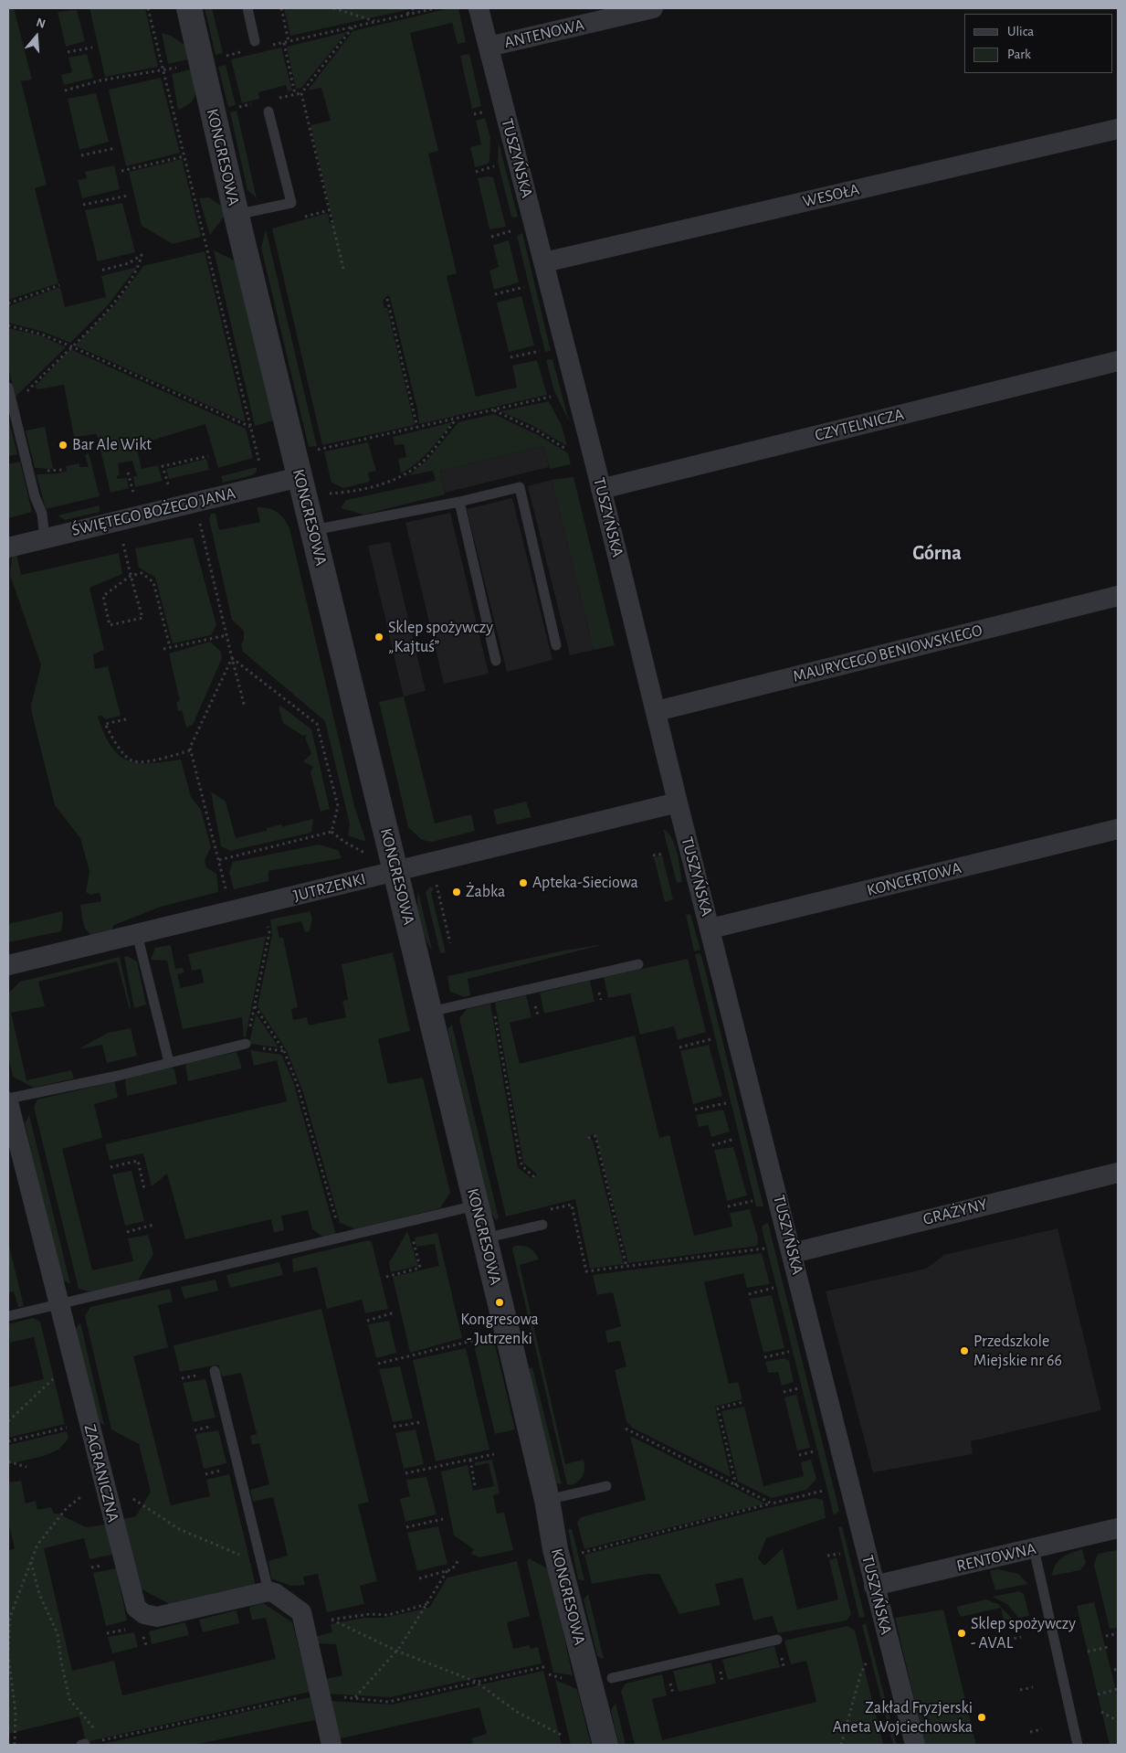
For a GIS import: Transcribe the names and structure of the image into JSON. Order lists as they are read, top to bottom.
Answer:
{
  "streets": {
    "street": [
      "ANTENOWA",
      "KONGRESOWA",
      "TUSZYŃSKA",
      "WESOŁA",
      "CZYTELNICZA",
      "ŚWIĘTEGO BOŻEGO JANA",
      "MAURYCEGO BENIOWSKIEGO",
      "KONCERTOWA",
      "JUTRZENKI",
      "GRAŻYNY",
      "ZAGRANICZNA",
      "RENTOWNA"
    ]
  },
  "crossings": [
    ["ANTENOWA", "TUSZYŃSKA"],
    ["KONGRESOWA", "ŚWIĘTEGO BOŻEGO JANA"],
    ["KONGRESOWA", "JUTRZENKI"],
    ["TUSZYŃSKA", "WESOŁA"],
    ["TUSZYŃSKA", "CZYTELNICZA"],
    ["TUSZYŃSKA", "MAURYCEGO BENIOWSKIEGO"],
    ["TUSZYŃSKA", "KONCERTOWA"],
    ["TUSZYŃSKA", "JUTRZENKI"],
    ["TUSZYŃSKA", "GRAŻYNY"],
    ["TUSZYŃSKA", "RENTOWNA"]
  ],
  "districts": ["Górna"],
  "places": [
    "Bar Ale Wikt",
    "Sklep spożywczy „Kajtuś”",
    "Apteka-Sieciowa",
    "Żabka",
    "Kongresowa - Jutrzenki",
    "Przedszkole Miejskie nr 66",
    "Sklep spożywczy - AVAL",
    "Zakład Fryzjerski Aneta Wojciechowska"
  ],
  "legend": ["Ulica", "Park"],
  "north": "top"
}
